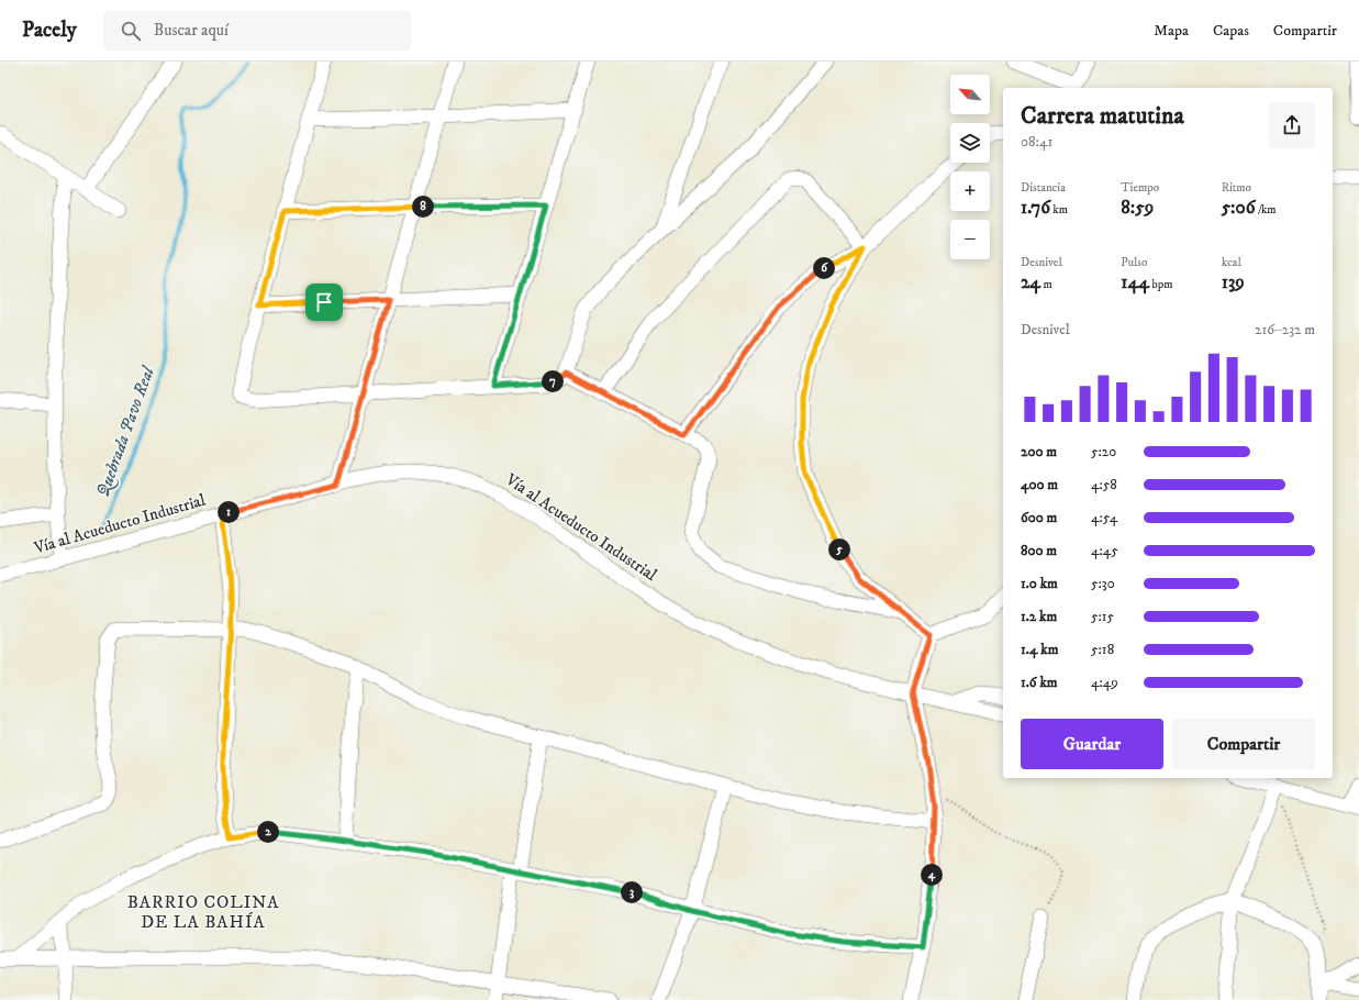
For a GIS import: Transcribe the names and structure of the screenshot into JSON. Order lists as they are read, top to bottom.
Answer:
{
  "streets": {
    "street": ["Vía al Acueducto Industrial"]
  },
  "districts": ["BARRIO COLINA DE LA BAHÍA"],
  "water": ["Quebrada Pavo Real"],
  "north": "top left",
  "page": {
    "header": "Pacely",
    "search": "Buscar aquí",
    "nav": ["Mapa", "Capas", "Compartir"],
    "map_buttons": ["+", "−"],
    "heading": ["Carrera matutina", "08:41"],
    "stats": [
      ["Distancia", "1.76 km"],
      ["Tiempo", "8:59"],
      ["Ritmo", "5:06 /km"],
      ["Desnivel", "24 m"],
      ["Pulso", "144 bpm"],
      ["kcal", "139"]
    ],
    "pins": [
      "8",
      "6",
      "7",
      "1",
      "5",
      "2",
      "4",
      "3"
    ],
    "chart": ["Desnivel", "216–232 m"],
    "list": [
      {
        "name": "200 m",
        "note": "5:20"
      },
      {
        "name": "400 m",
        "note": "4:58"
      },
      {
        "name": "600 m",
        "note": "4:54"
      },
      {
        "name": "800 m",
        "note": "4:45"
      },
      {
        "name": "1.0 km",
        "note": "5:30"
      },
      {
        "name": "1.2 km",
        "note": "5:15"
      },
      {
        "name": "1.4 km",
        "note": "5:18"
      },
      {
        "name": "1.6 km",
        "note": "4:49"
      }
    ],
    "buttons": ["Guardar", "Compartir"]
  }
}
